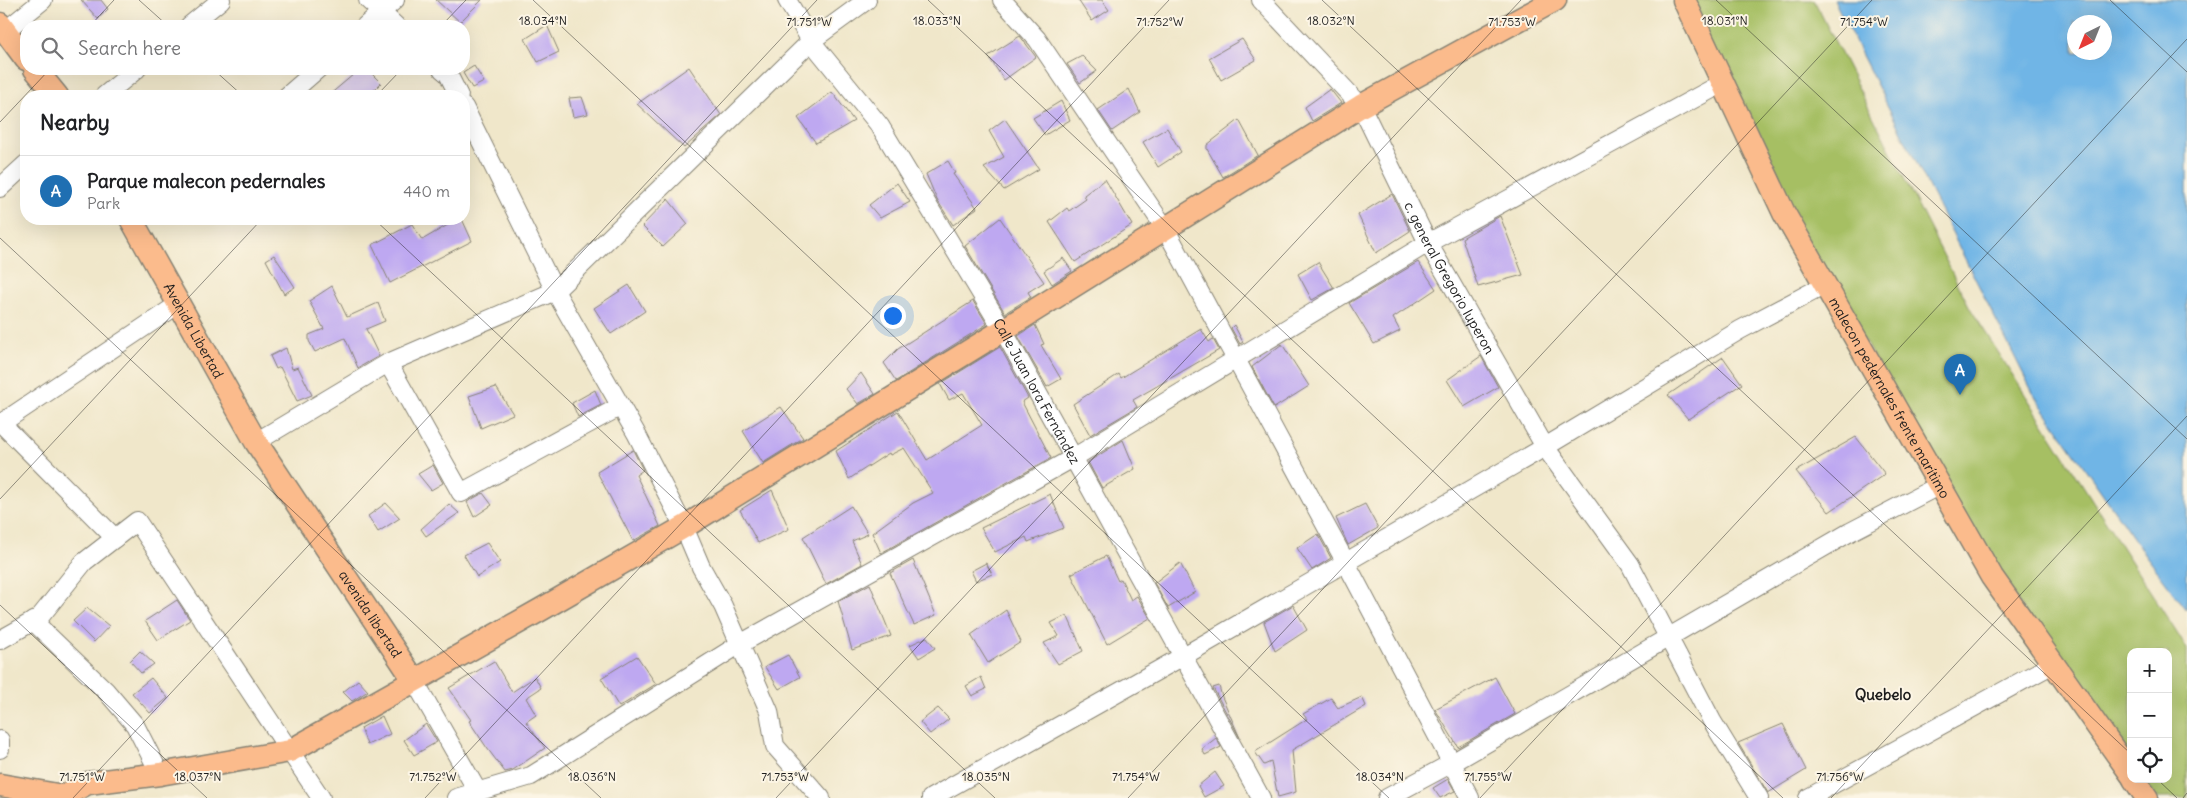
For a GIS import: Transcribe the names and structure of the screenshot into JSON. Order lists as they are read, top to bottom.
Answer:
{
  "streets": {
    "main road": ["Avenida Libertad", "malecon pedernales frente marítimo", "avenida libertad"],
    "street": ["c. general Gregorio luperon", "Calle Juan lora Fernández"]
  },
  "crossings": [
    ["Avenida Libertad", "avenida libertad"]
  ],
  "districts": ["Quebelo"],
  "north": "bottom left",
  "page": {
    "search": "Search here",
    "heading": "Nearby",
    "list": [
      {
        "mark": "A",
        "name": "Parque malecon pedernales",
        "note": "Park",
        "value": "440 m"
      }
    ],
    "pins": "A",
    "map_buttons": ["+", "−"]
  },
  "coordinates": [
    "18.034°N",
    "18.033°N",
    "18.032°N",
    "18.031°N",
    "71.751°W",
    "71.752°W",
    "71.753°W",
    "71.754°W",
    "71.755°W",
    "71.756°W",
    "18.037°N",
    "18.036°N",
    "18.035°N"
  ]
}
